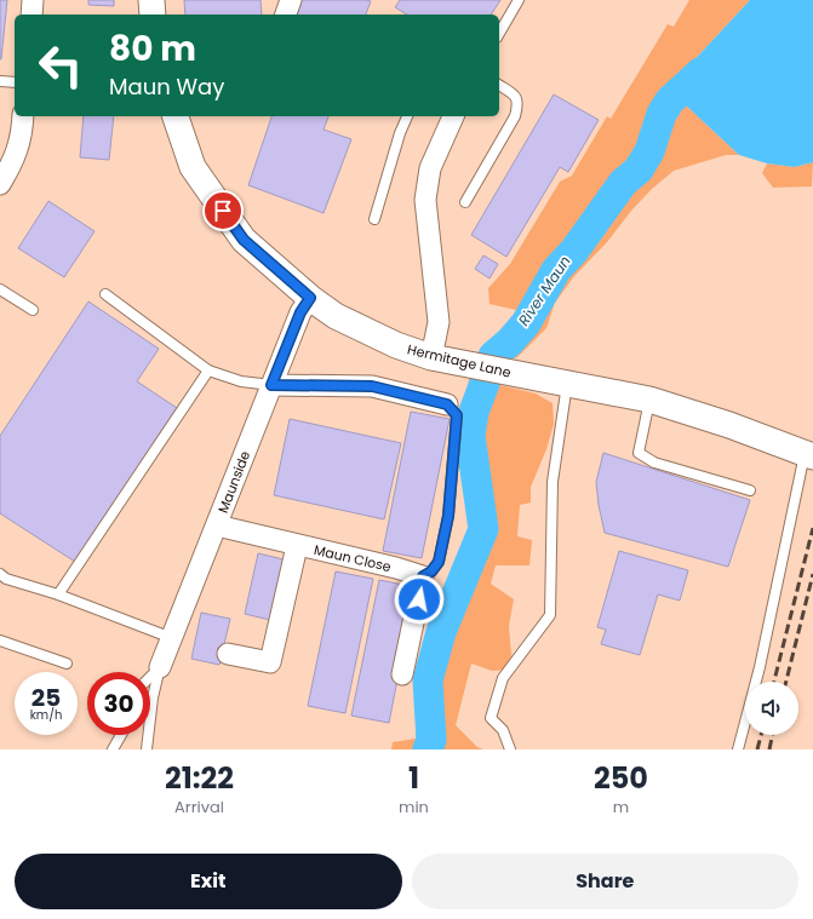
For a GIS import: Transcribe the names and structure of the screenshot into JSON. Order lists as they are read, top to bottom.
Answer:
{
  "streets": {
    "street": ["Hermitage Lane", "Maunside", "Maun Close"]
  },
  "crossings": [
    ["Hermitage Lane", "Maunside"],
    ["Maunside", "Maun Close"]
  ],
  "water": ["River Maun"],
  "page": {
    "turn": ["80 m", "Maun Way"],
    "speed": "25 km/h",
    "limit": "30",
    "eta": [
      "21:22",
      "Arrival",
      "1",
      "min",
      "250",
      "m"
    ],
    "buttons": ["Exit", "Share"]
  }
}
